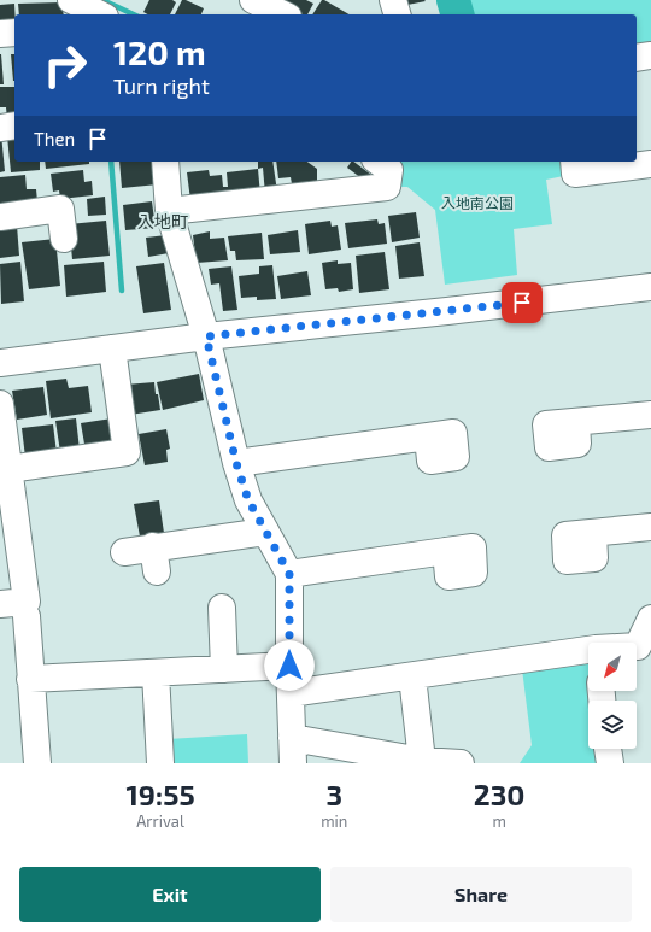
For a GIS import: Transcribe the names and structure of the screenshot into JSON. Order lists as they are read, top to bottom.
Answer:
{
  "districts": ["入地町"],
  "parks": ["入地南公園"],
  "north": "bottom left",
  "page": {
    "turn": ["120 m", "Turn right"],
    "then": "Then",
    "eta": [
      "19:55",
      "Arrival",
      "3",
      "min",
      "230",
      "m"
    ],
    "buttons": ["Exit", "Share"]
  }
}
